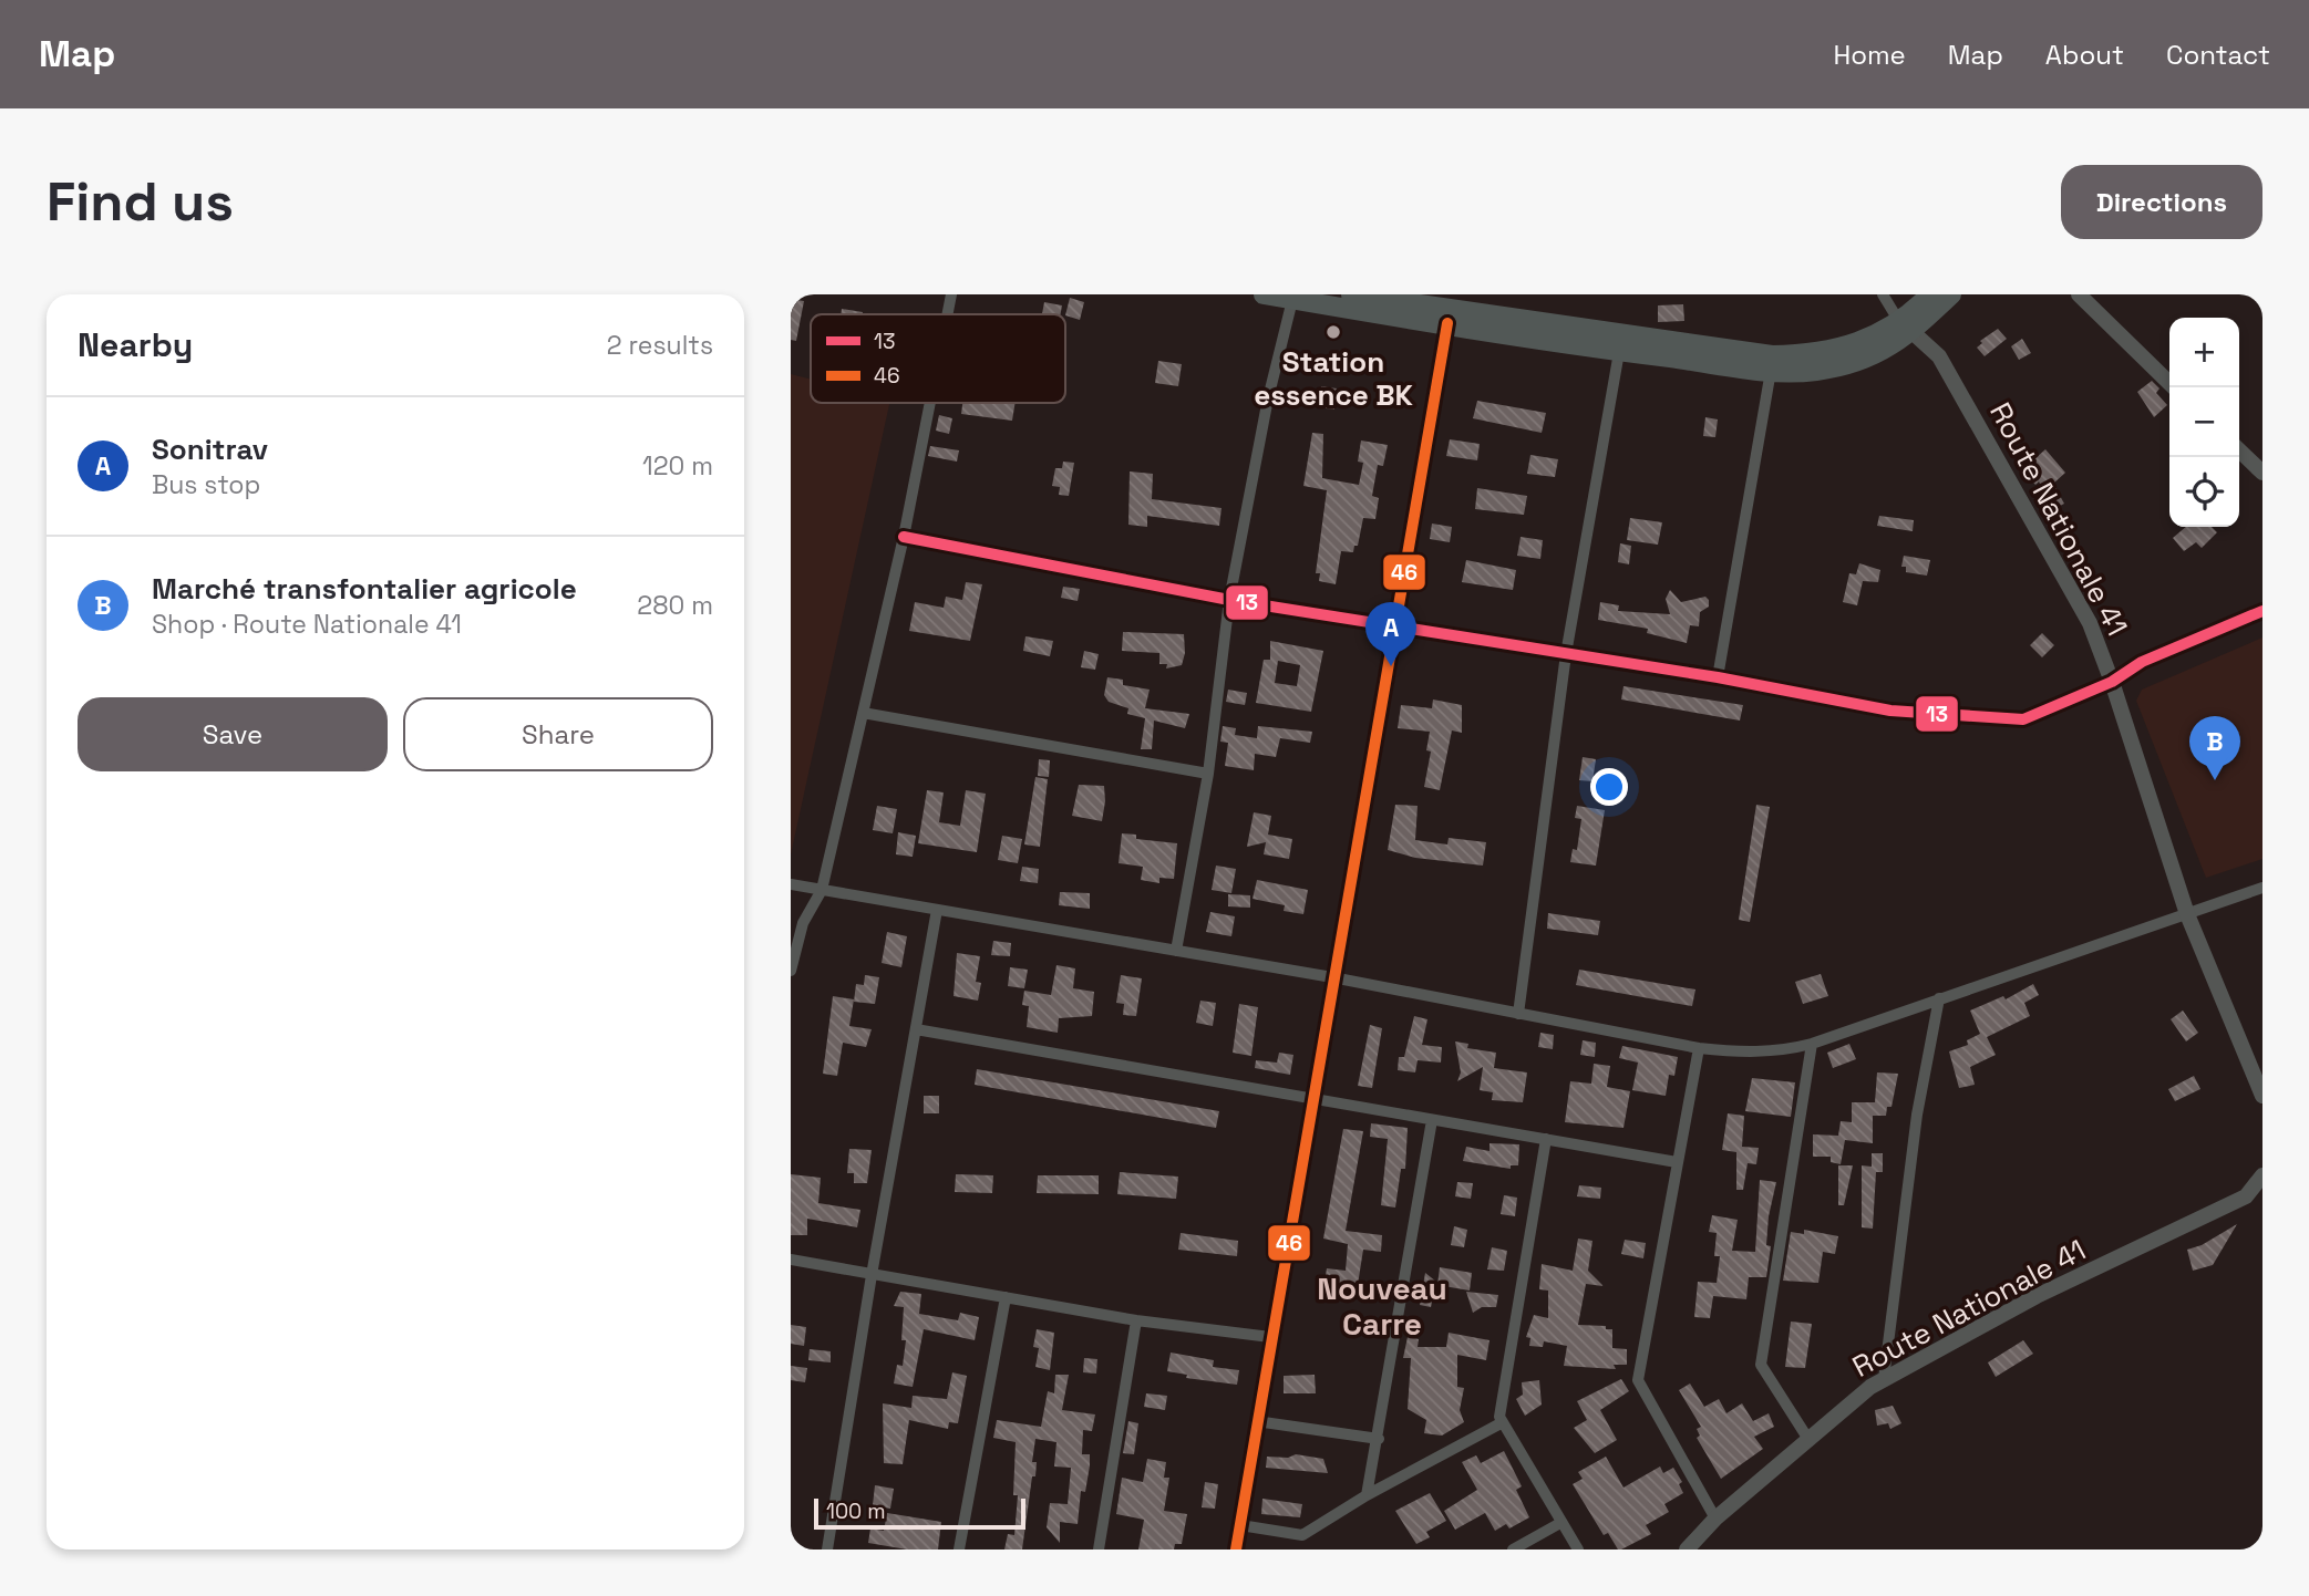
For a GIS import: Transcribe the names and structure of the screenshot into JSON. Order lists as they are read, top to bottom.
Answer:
{
  "streets": {
    "street": ["Route Nationale 41"]
  },
  "districts": ["Nouveau Carre"],
  "places": ["Station essence BK"],
  "lines": ["transit line 46", "transit line 13"],
  "legend": ["13", "46"],
  "scale_bar": "100 m",
  "page": {
    "header": "Map",
    "nav": [
      "Home",
      "Map",
      "About",
      "Contact"
    ],
    "buttons": [
      "Directions",
      ["Save", "Share"]
    ],
    "title": "Find us",
    "heading": ["Nearby", "2 results"],
    "map_buttons": ["+", "−"],
    "list": [
      {
        "mark": "A",
        "name": "Sonitrav",
        "note": "Bus stop",
        "value": "120 m"
      },
      {
        "mark": "B",
        "name": "Marché transfontalier agricole",
        "note": "Shop · Route Nationale 41",
        "value": "280 m"
      }
    ],
    "pins": ["A", "B"],
    "scale": "100 m"
  }
}
